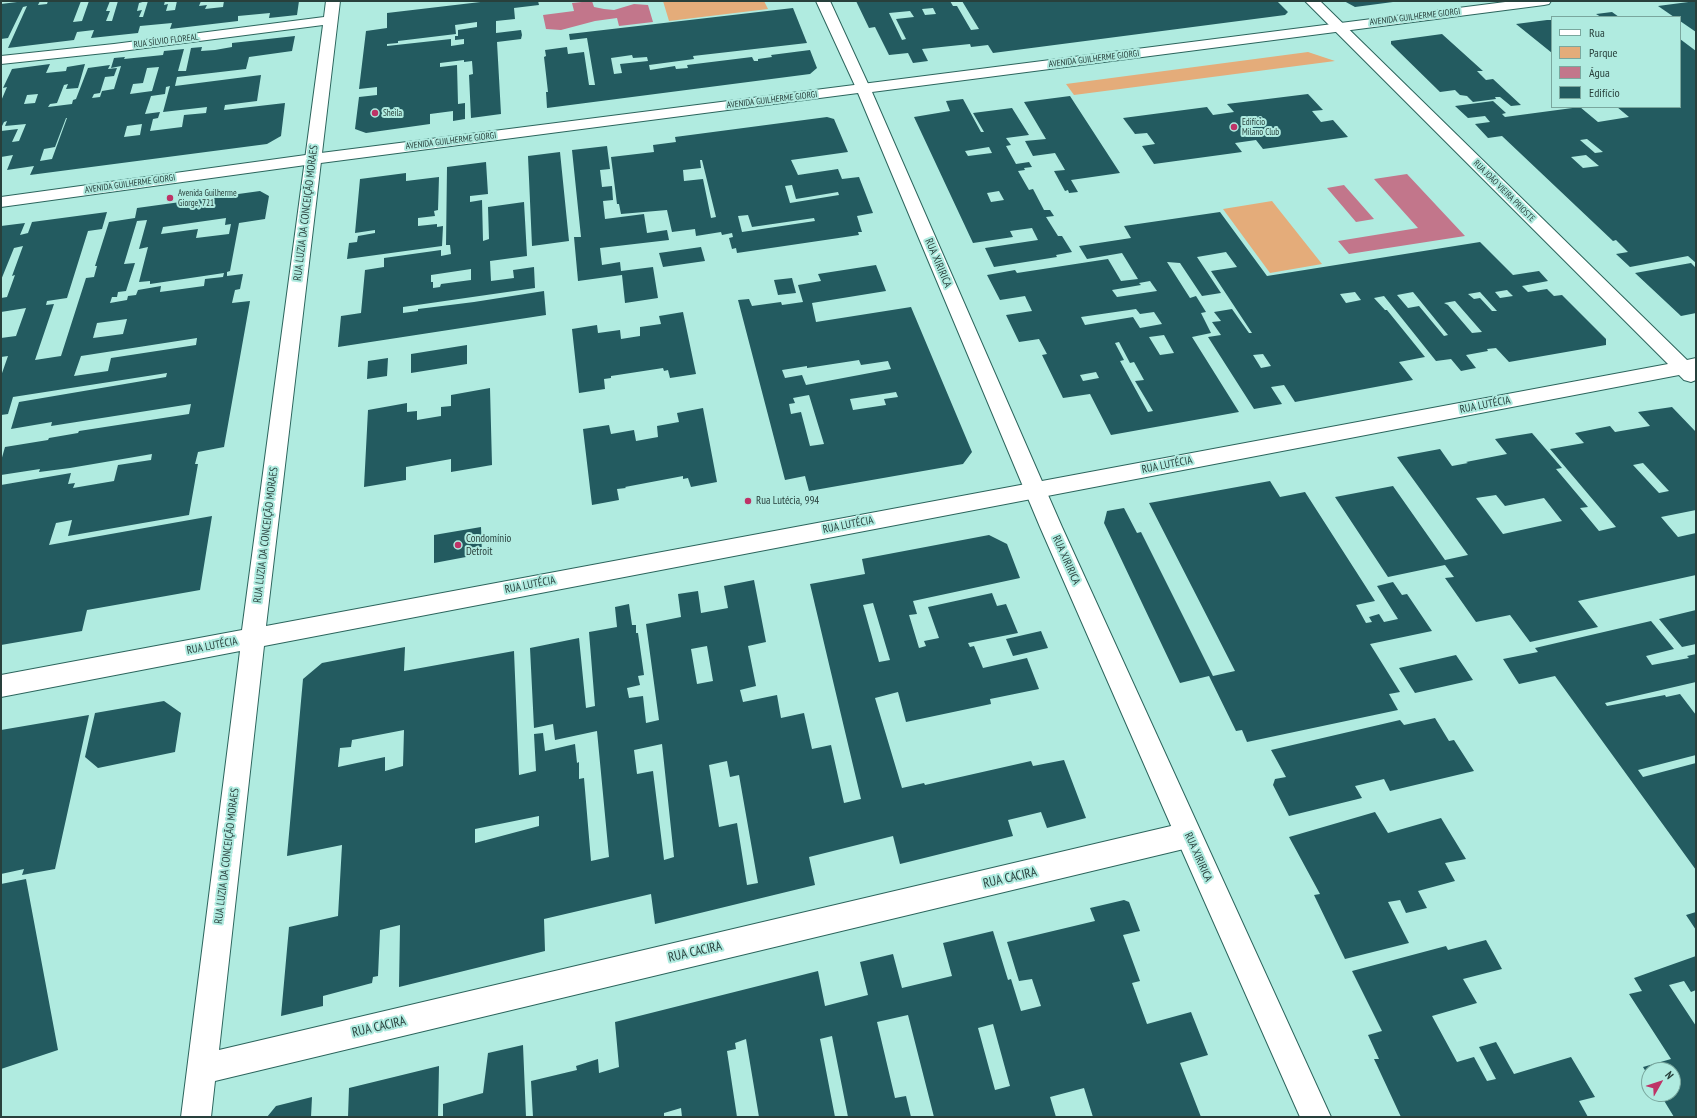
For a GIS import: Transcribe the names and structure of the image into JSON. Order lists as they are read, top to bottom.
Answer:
{
  "streets": {
    "street": [
      "AVENIDA GUILHERME GIORGI",
      "RUA SÍLVIO FLOREAL",
      "RUA JOÃO VIEIRA PRIOSTE",
      "RUA LUZIA DA CONCEIÇÃO MORAES",
      "RUA XIRIRICA",
      "RUA LUTÉCIA",
      "RUA CACIRA"
    ]
  },
  "crossings": [
    ["AVENIDA GUILHERME GIORGI", "RUA JOÃO VIEIRA PRIOSTE"],
    ["AVENIDA GUILHERME GIORGI", "RUA LUZIA DA CONCEIÇÃO MORAES"],
    ["AVENIDA GUILHERME GIORGI", "RUA XIRIRICA"],
    ["RUA SÍLVIO FLOREAL", "RUA LUZIA DA CONCEIÇÃO MORAES"],
    ["RUA JOÃO VIEIRA PRIOSTE", "RUA LUTÉCIA"],
    ["RUA LUZIA DA CONCEIÇÃO MORAES", "RUA LUTÉCIA"],
    ["RUA LUZIA DA CONCEIÇÃO MORAES", "RUA CACIRA"],
    ["RUA XIRIRICA", "RUA LUTÉCIA"],
    ["RUA XIRIRICA", "RUA CACIRA"]
  ],
  "places": [
    "Sheila",
    "Edifício Milano Club",
    "Avenida Guilherme Giorge, 721",
    "Rua Lutécia, 994",
    "Condomínio Detroit"
  ],
  "legend": [
    "Rua",
    "Parque",
    "Água",
    "Edifício"
  ],
  "north": "top right"
}
